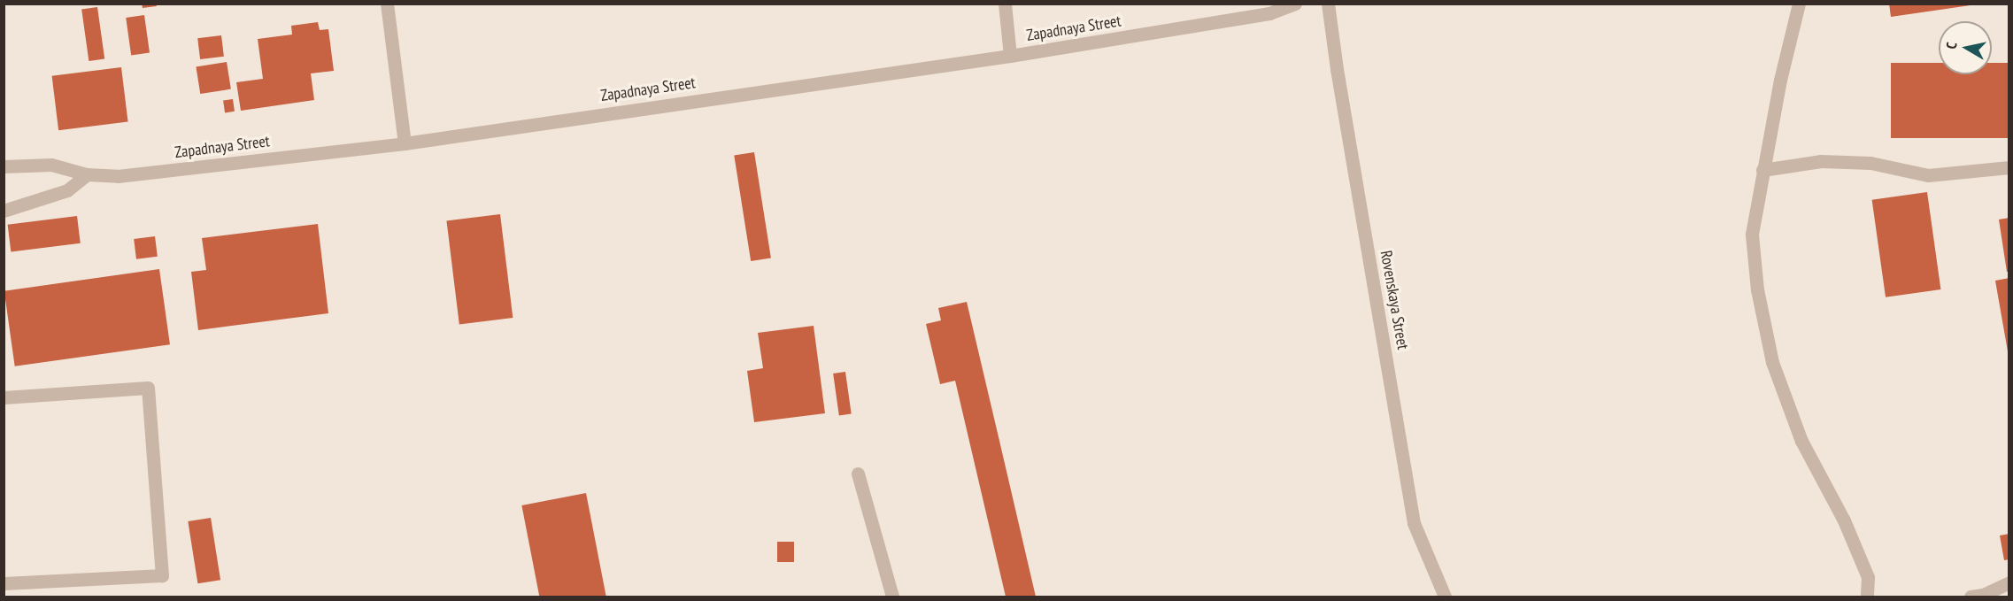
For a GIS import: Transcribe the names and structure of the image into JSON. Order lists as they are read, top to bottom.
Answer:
{
  "streets": {
    "street": ["Zapadnaya Street", "Rovenskaya Street"]
  },
  "north": "left"
}
